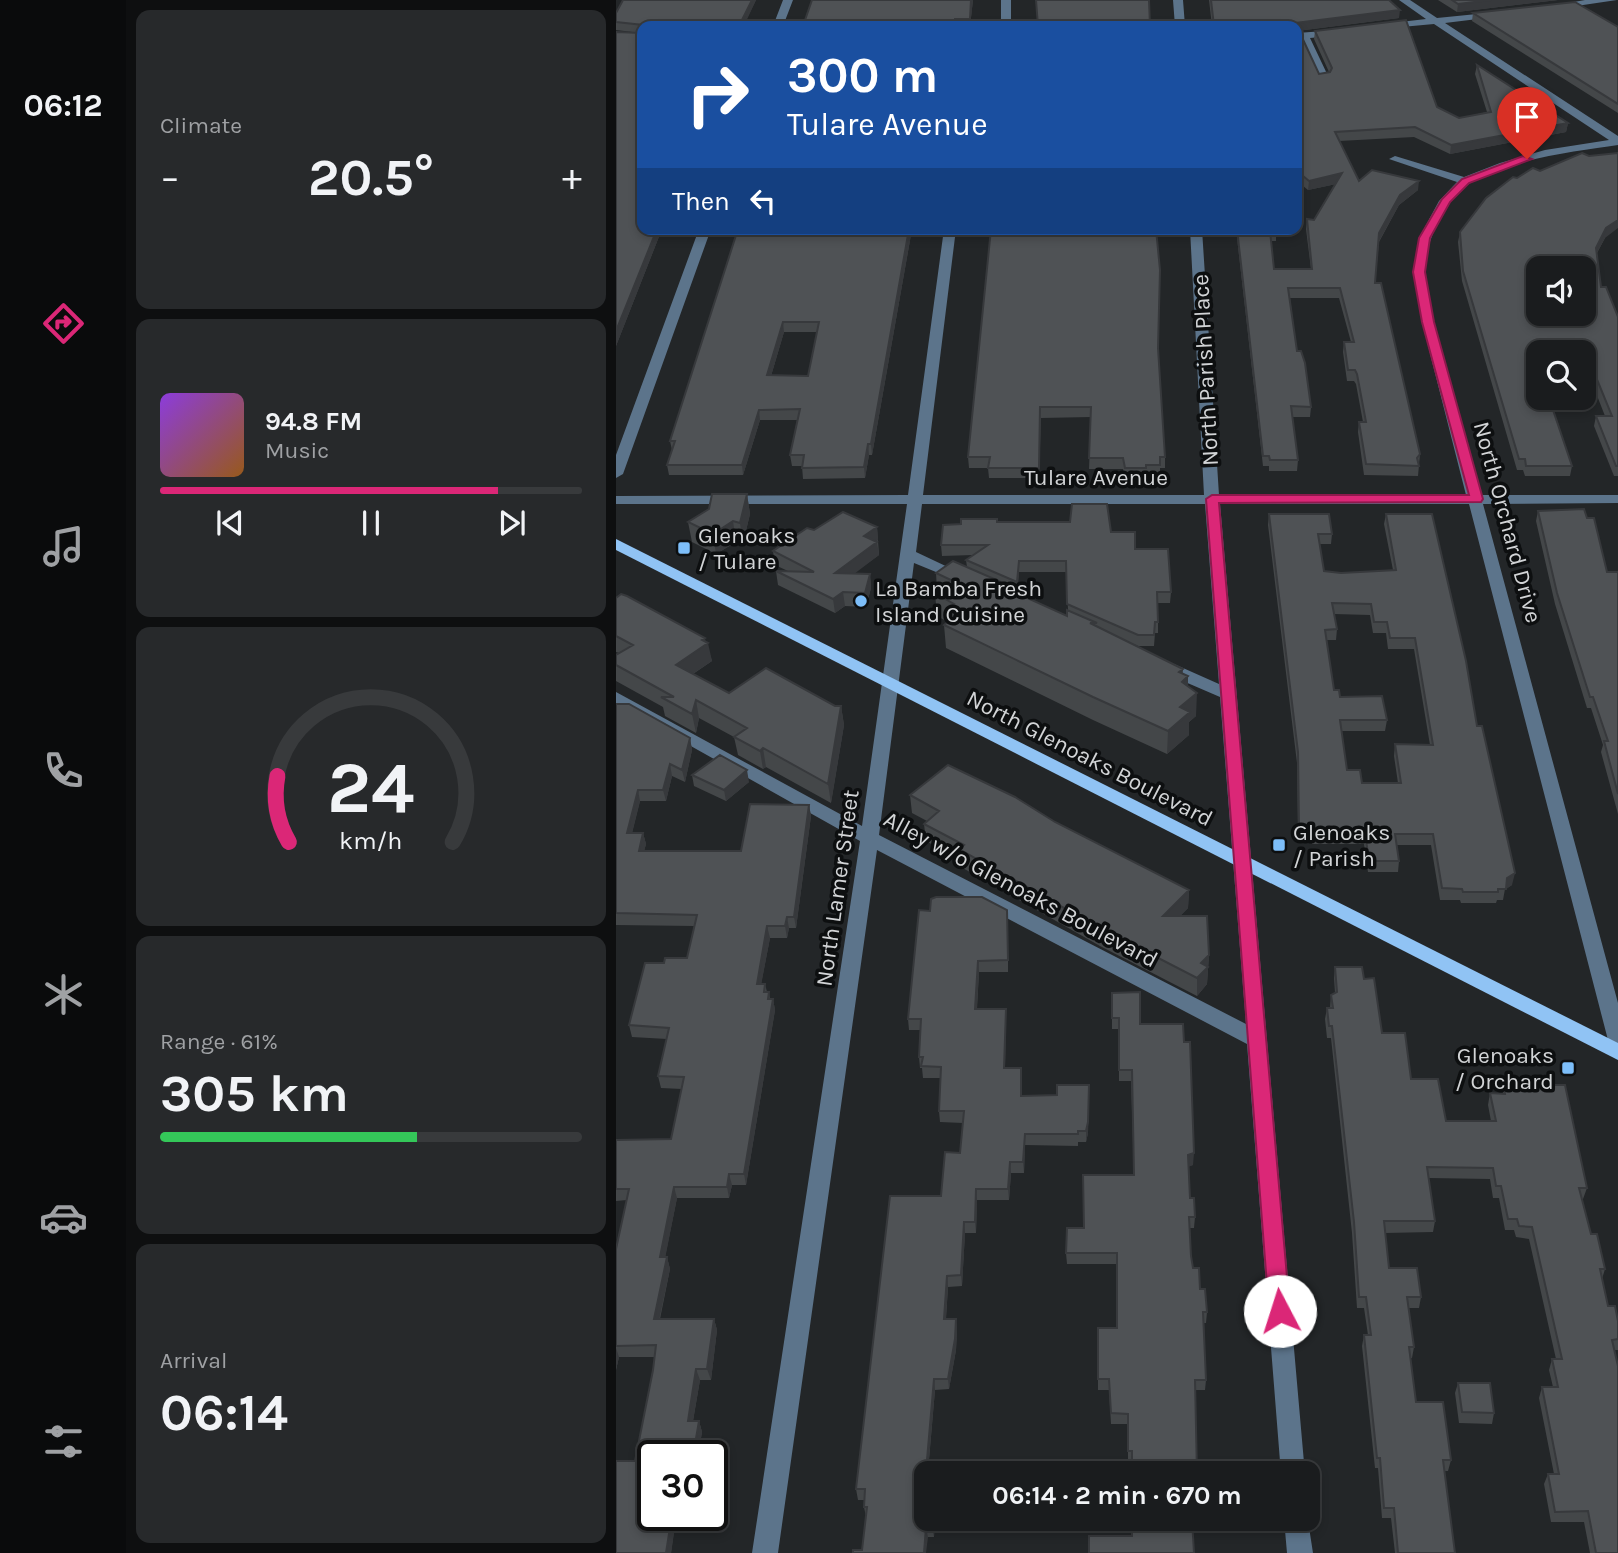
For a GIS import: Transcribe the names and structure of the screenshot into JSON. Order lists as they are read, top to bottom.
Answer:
{
  "streets": {
    "main road": ["North Glenoaks Boulevard"],
    "street": [
      "North Parish Place",
      "Tulare Avenue",
      "North Orchard Drive",
      "North Lamer Street",
      "Alley w/o Glenoaks Boulevard"
    ]
  },
  "crossings": [
    ["North Parish Place", "Tulare Avenue"],
    ["North Parish Place", "North Glenoaks Boulevard"],
    ["North Parish Place", "Alley w/o Glenoaks Boulevard"],
    ["Tulare Avenue", "North Orchard Drive"],
    ["Tulare Avenue", "North Lamer Street"],
    ["North Glenoaks Boulevard", "North Lamer Street"],
    ["North Lamer Street", "Alley w/o Glenoaks Boulevard"]
  ],
  "places": {
    "transit": ["Glenoaks / Tulare", "Glenoaks / Parish", "Glenoaks / Orchard"],
    "other": ["La Bamba Fresh Island Cuisine"]
  },
  "page": {
    "tabs": "06:12",
    "tile": [
      "Climate",
      ["Range · 61%", "305 km"],
      ["Arrival", "06:14"]
    ],
    "turn": ["300 m", "Tulare Avenue"],
    "heat": ["−", "20.5°", "+"],
    "then": "Then",
    "song": ["94.8 FM", "Music"],
    "limit": "30",
    "trip": "06:14 · 2 min · 670 m",
    "gauge": ["24", "km/h"]
  }
}
